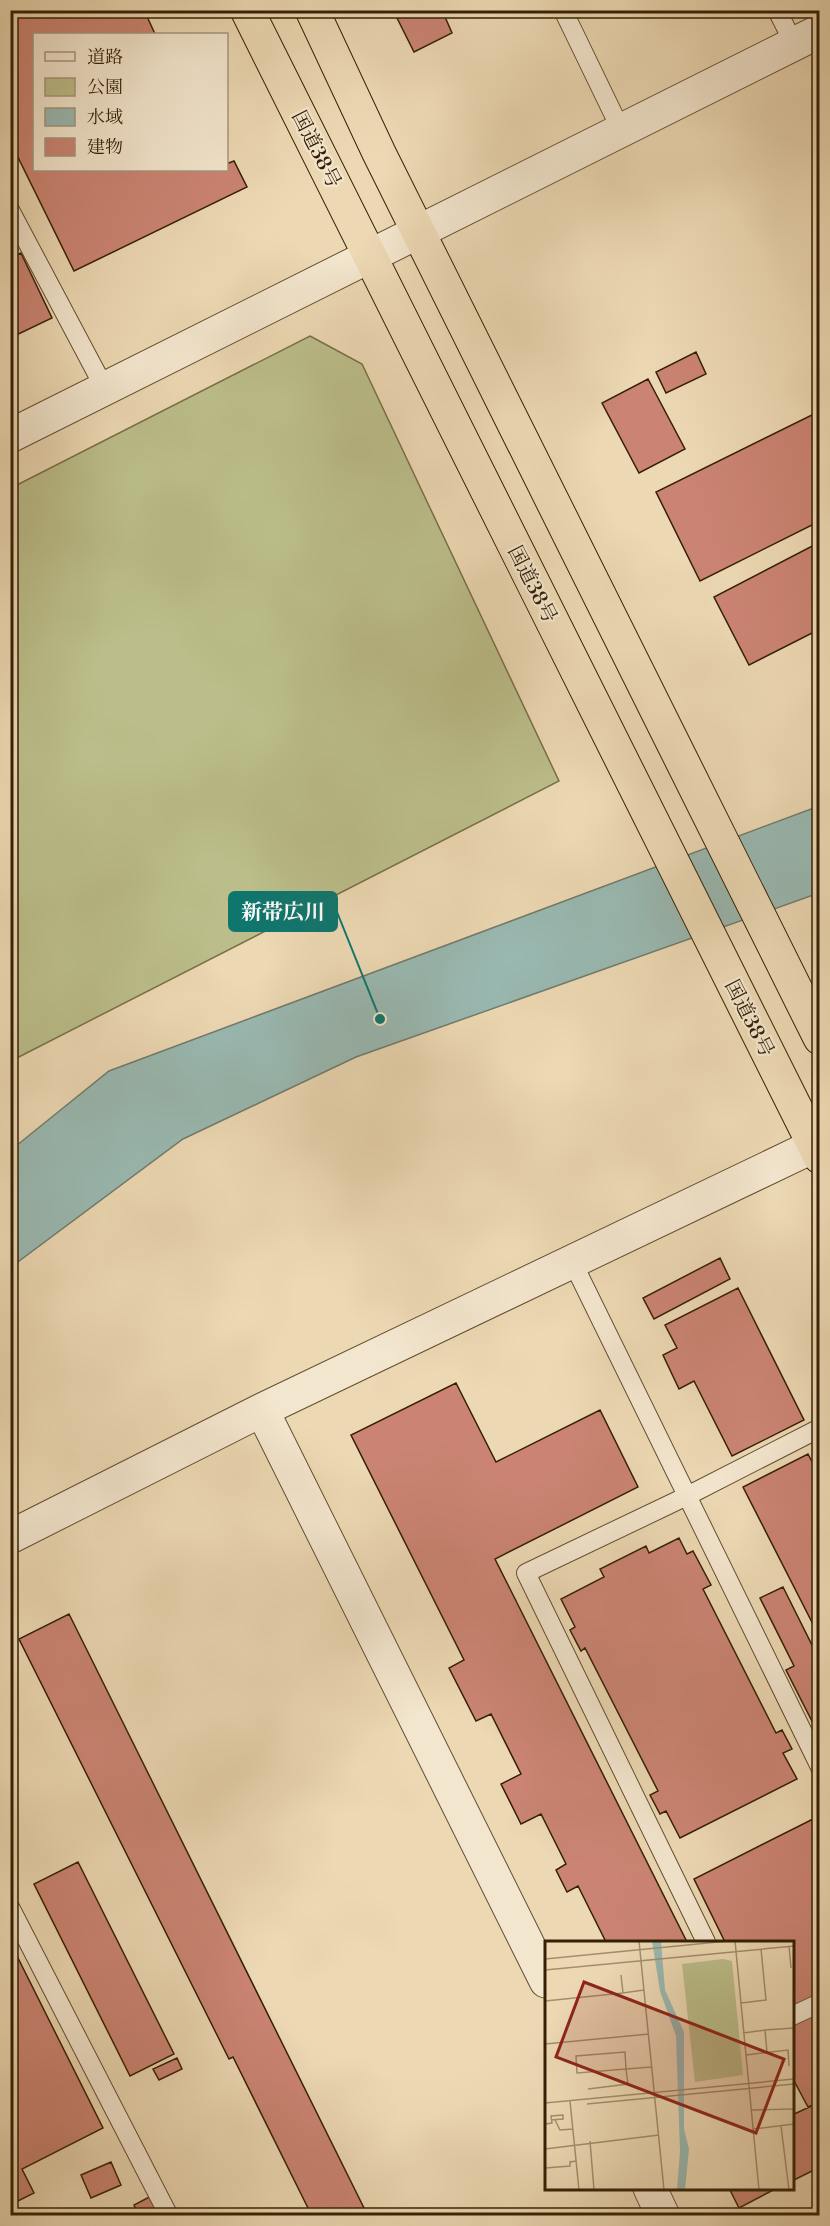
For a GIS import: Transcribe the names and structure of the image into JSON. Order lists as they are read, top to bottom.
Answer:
{
  "streets": {
    "highway": ["国道38号"]
  },
  "places": ["新帯広川"],
  "legend": [
    "道路",
    "公園",
    "水域",
    "建物"
  ]
}
